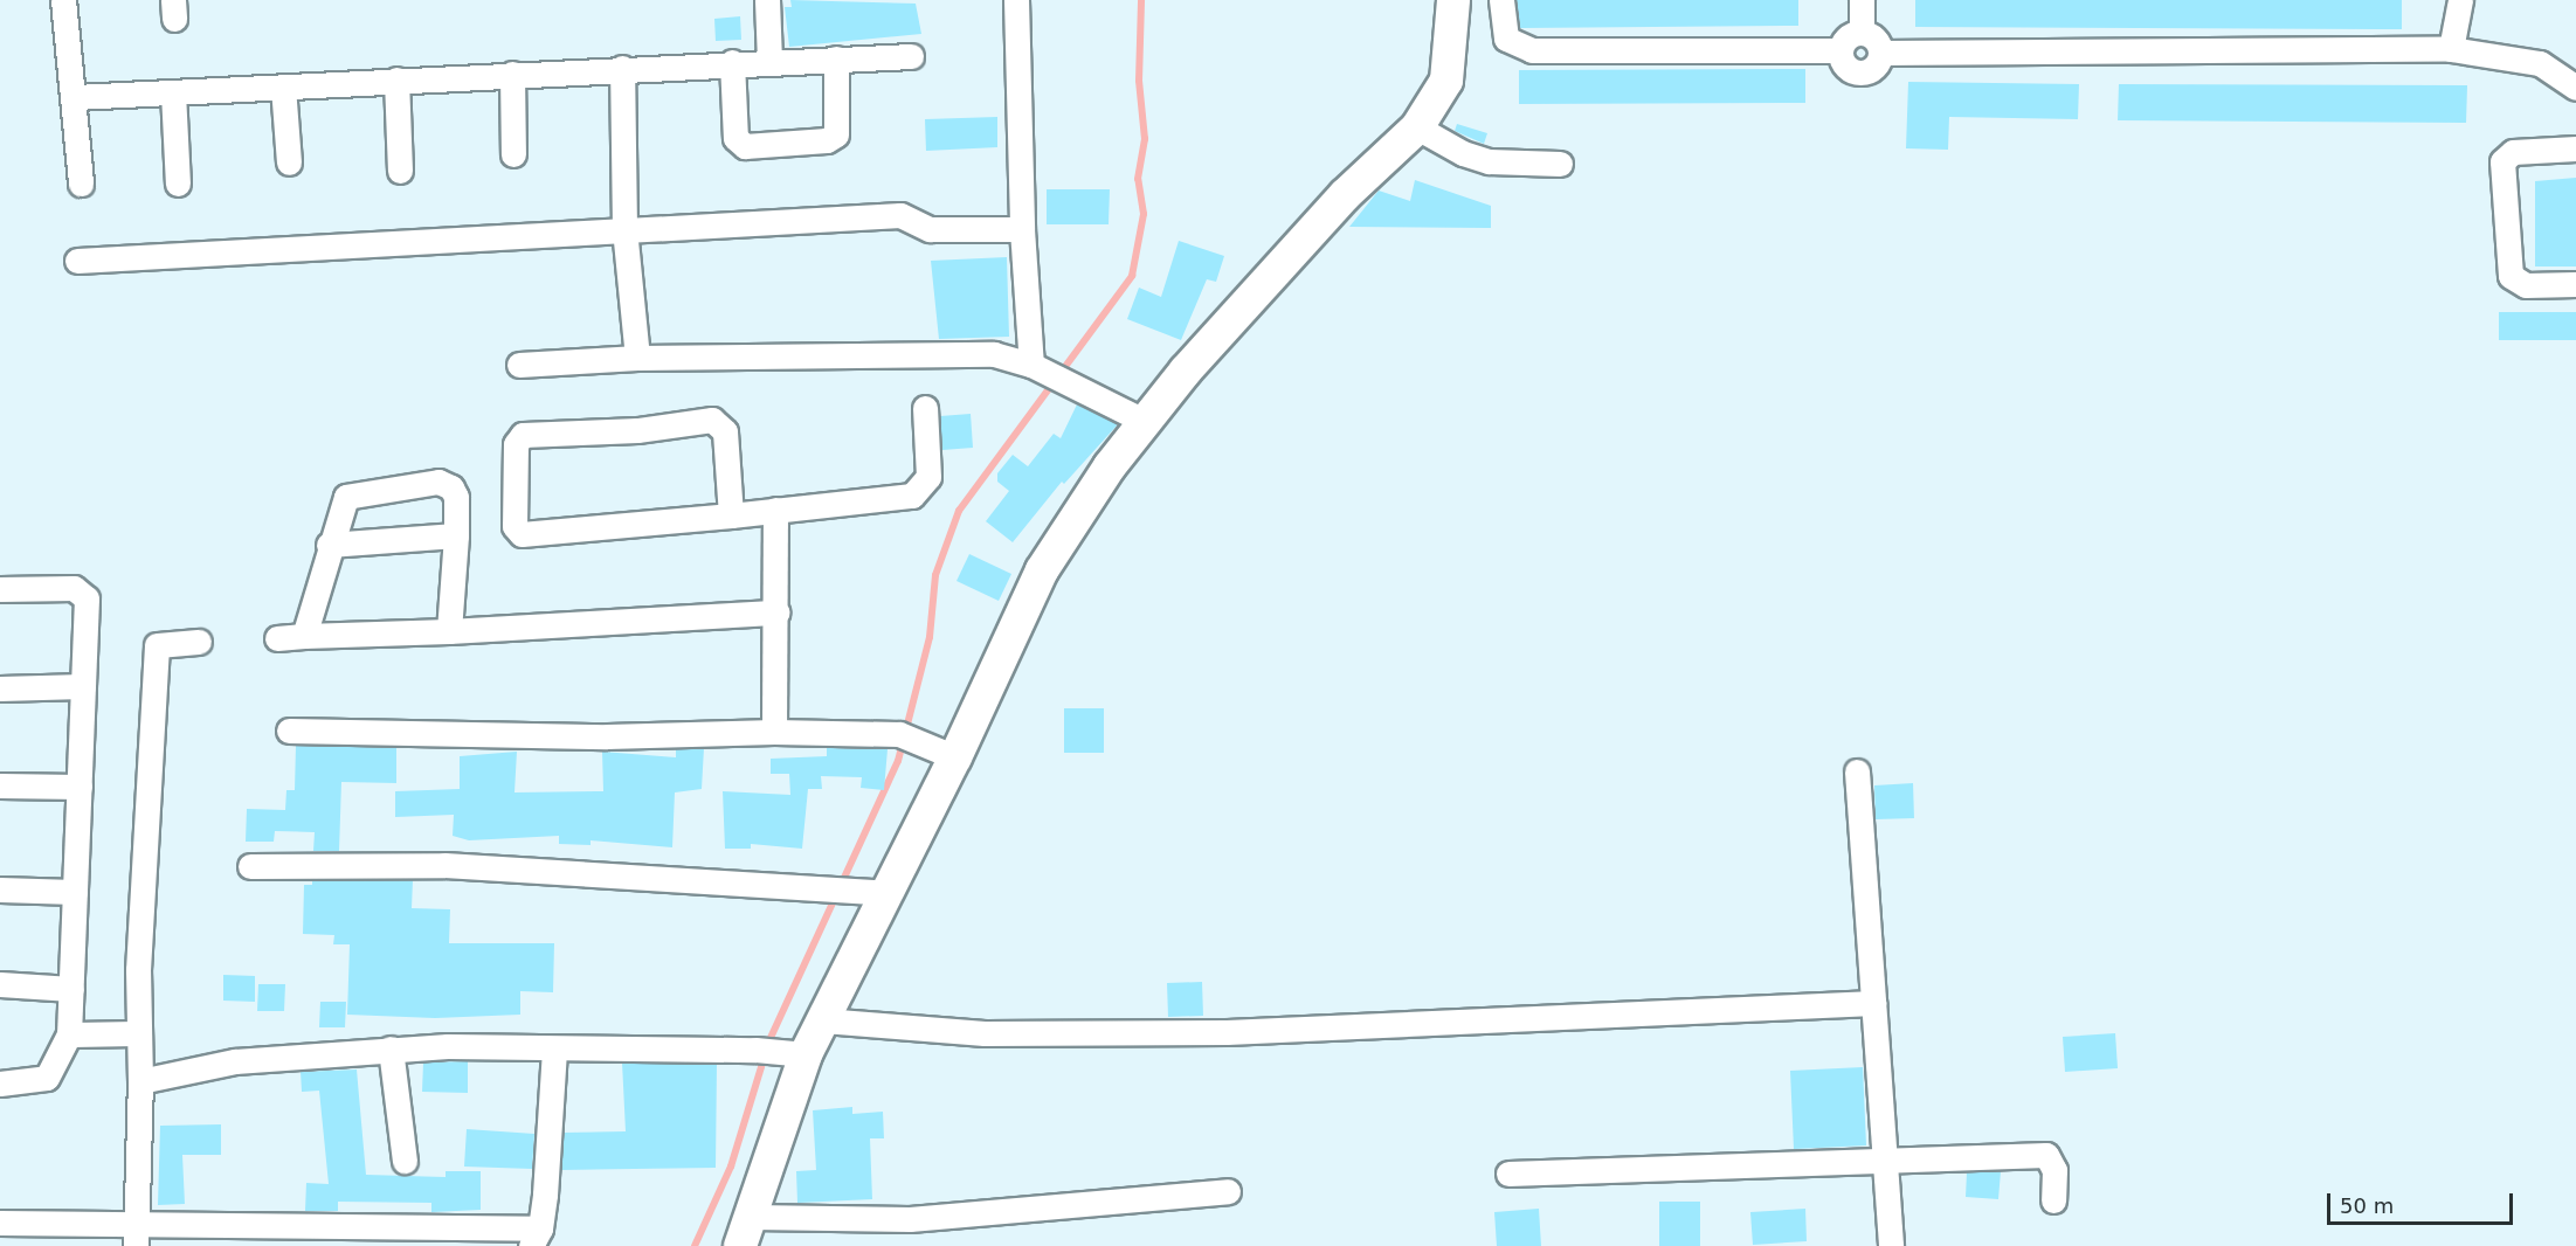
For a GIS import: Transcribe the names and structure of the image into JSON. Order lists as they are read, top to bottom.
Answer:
{
  "scale_bar": "50 m"
}
